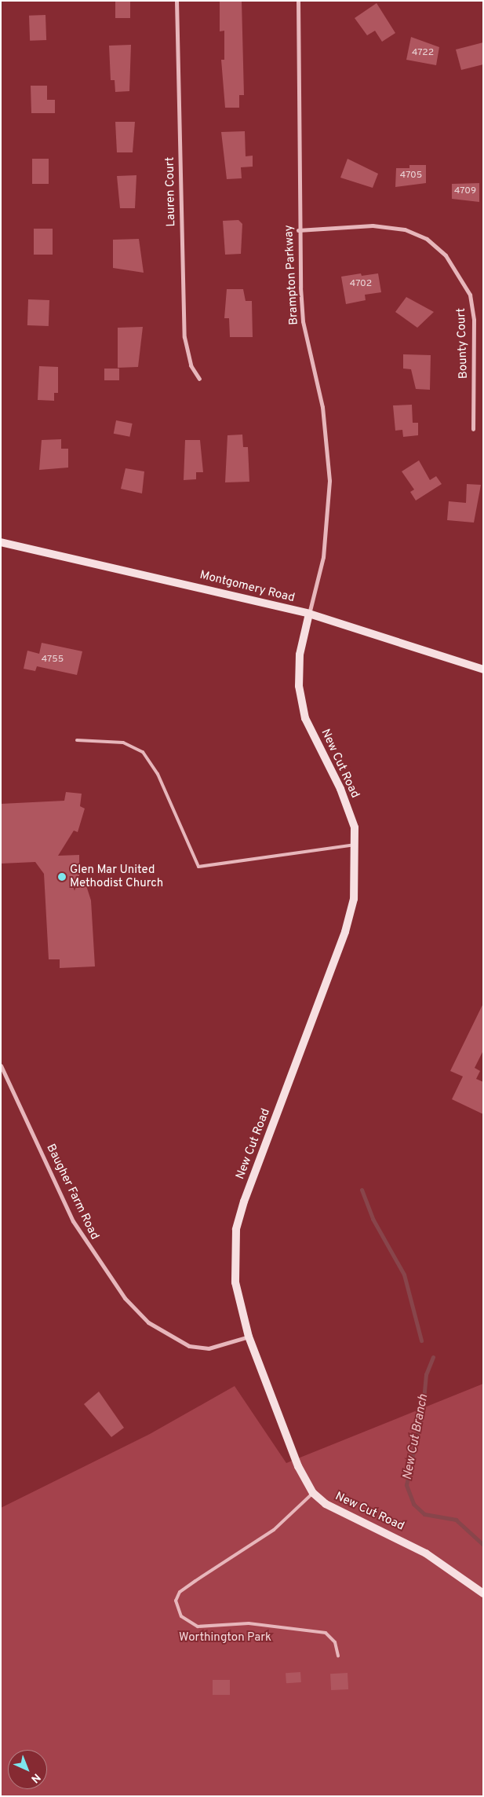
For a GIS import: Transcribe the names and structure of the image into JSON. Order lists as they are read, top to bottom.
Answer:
{
  "streets": {
    "street": [
      "Lauren Court",
      "Brampton Parkway",
      "Bounty Court",
      "Montgomery Road",
      "New Cut Road",
      "Baugher Farm Road"
    ]
  },
  "crossings": [
    ["Brampton Parkway", "Bounty Court"],
    ["Brampton Parkway", "Montgomery Road"],
    ["Brampton Parkway", "New Cut Road"],
    ["Montgomery Road", "New Cut Road"],
    ["New Cut Road", "Baugher Farm Road"]
  ],
  "water": ["New Cut Branch"],
  "parks": ["Worthington Park"],
  "places": ["Glen Mar United Methodist Church"],
  "house_numbers": [
    "4722",
    "4705",
    "4709",
    "4702",
    "4755"
  ],
  "north": "bottom right"
}
